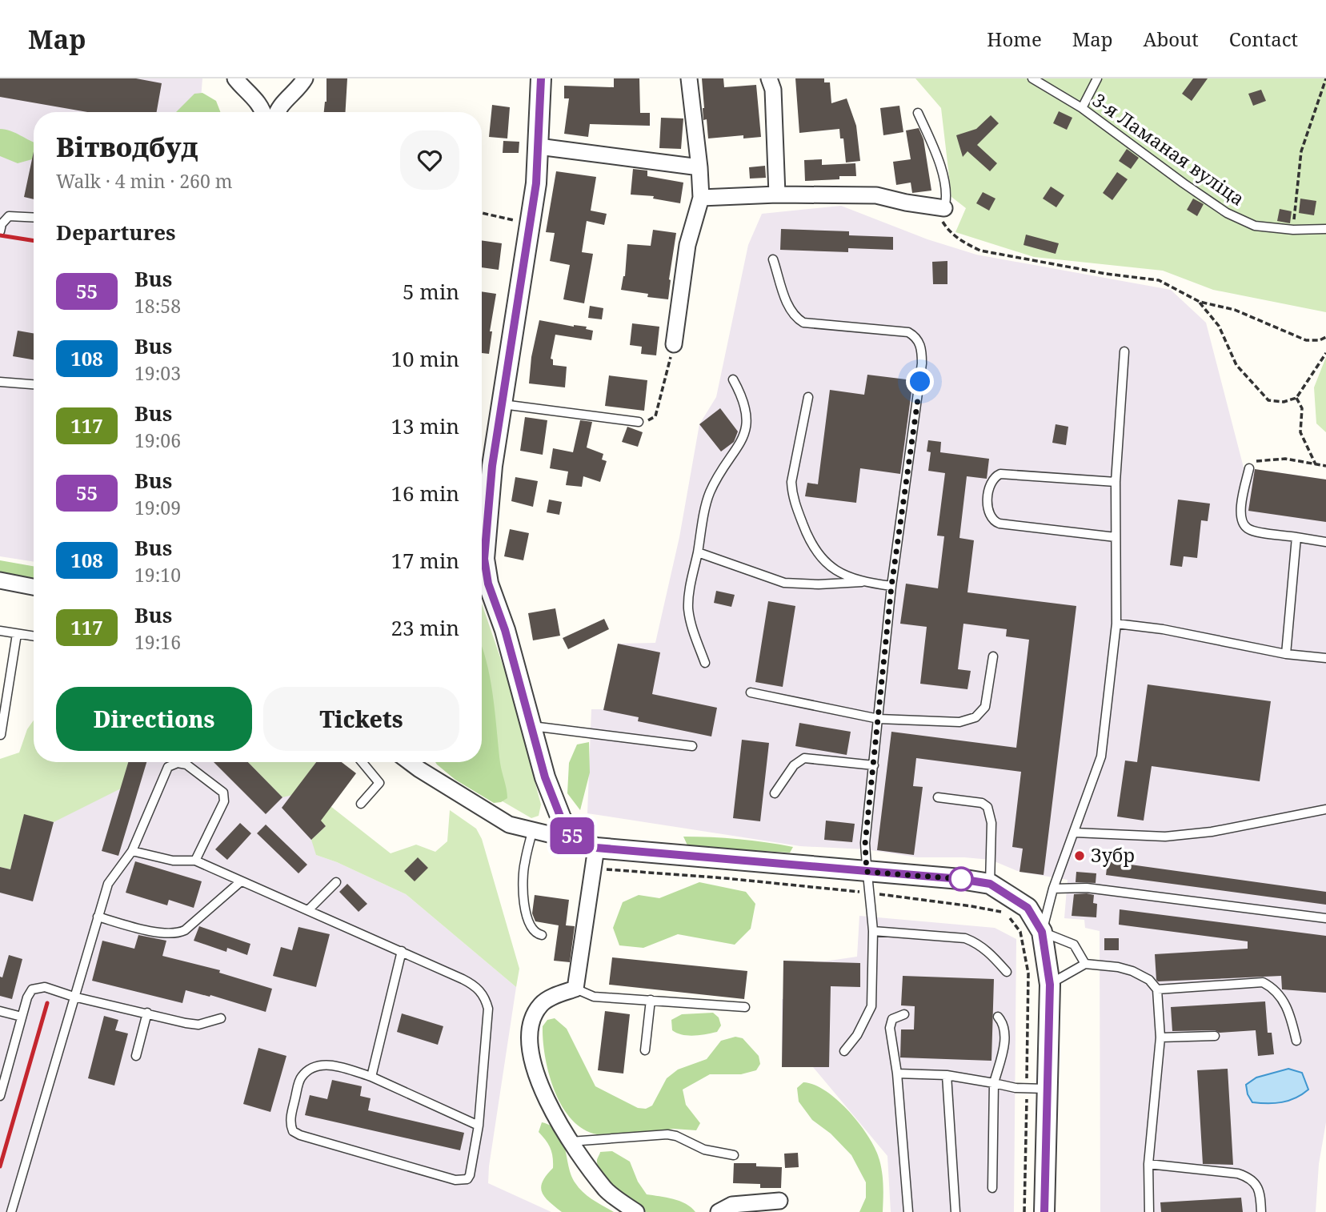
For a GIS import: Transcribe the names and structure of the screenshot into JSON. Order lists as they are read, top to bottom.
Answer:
{
  "streets": {
    "lane": ["3-я Ламаная вуліца"]
  },
  "places": ["Зубр"],
  "lines": ["bus line 55"],
  "page": {
    "header": "Map",
    "nav": [
      "Home",
      "Map",
      "About",
      "Contact"
    ],
    "on_map": "55",
    "heading": [
      ["Вітводбуд", "Walk · 4 min · 260 m"],
      "Departures"
    ],
    "list": [
      {
        "mark": "55",
        "name": "Bus",
        "note": "18:58",
        "value": "5 min"
      },
      {
        "mark": "108",
        "name": "Bus",
        "note": "19:03",
        "value": "10 min"
      },
      {
        "mark": "117",
        "name": "Bus",
        "note": "19:06",
        "value": "13 min"
      },
      {
        "mark": "55",
        "name": "Bus",
        "note": "19:09",
        "value": "16 min"
      },
      {
        "mark": "108",
        "name": "Bus",
        "note": "19:10",
        "value": "17 min"
      },
      {
        "mark": "117",
        "name": "Bus",
        "note": "19:16",
        "value": "23 min"
      }
    ],
    "buttons": ["Directions", "Tickets"]
  }
}
